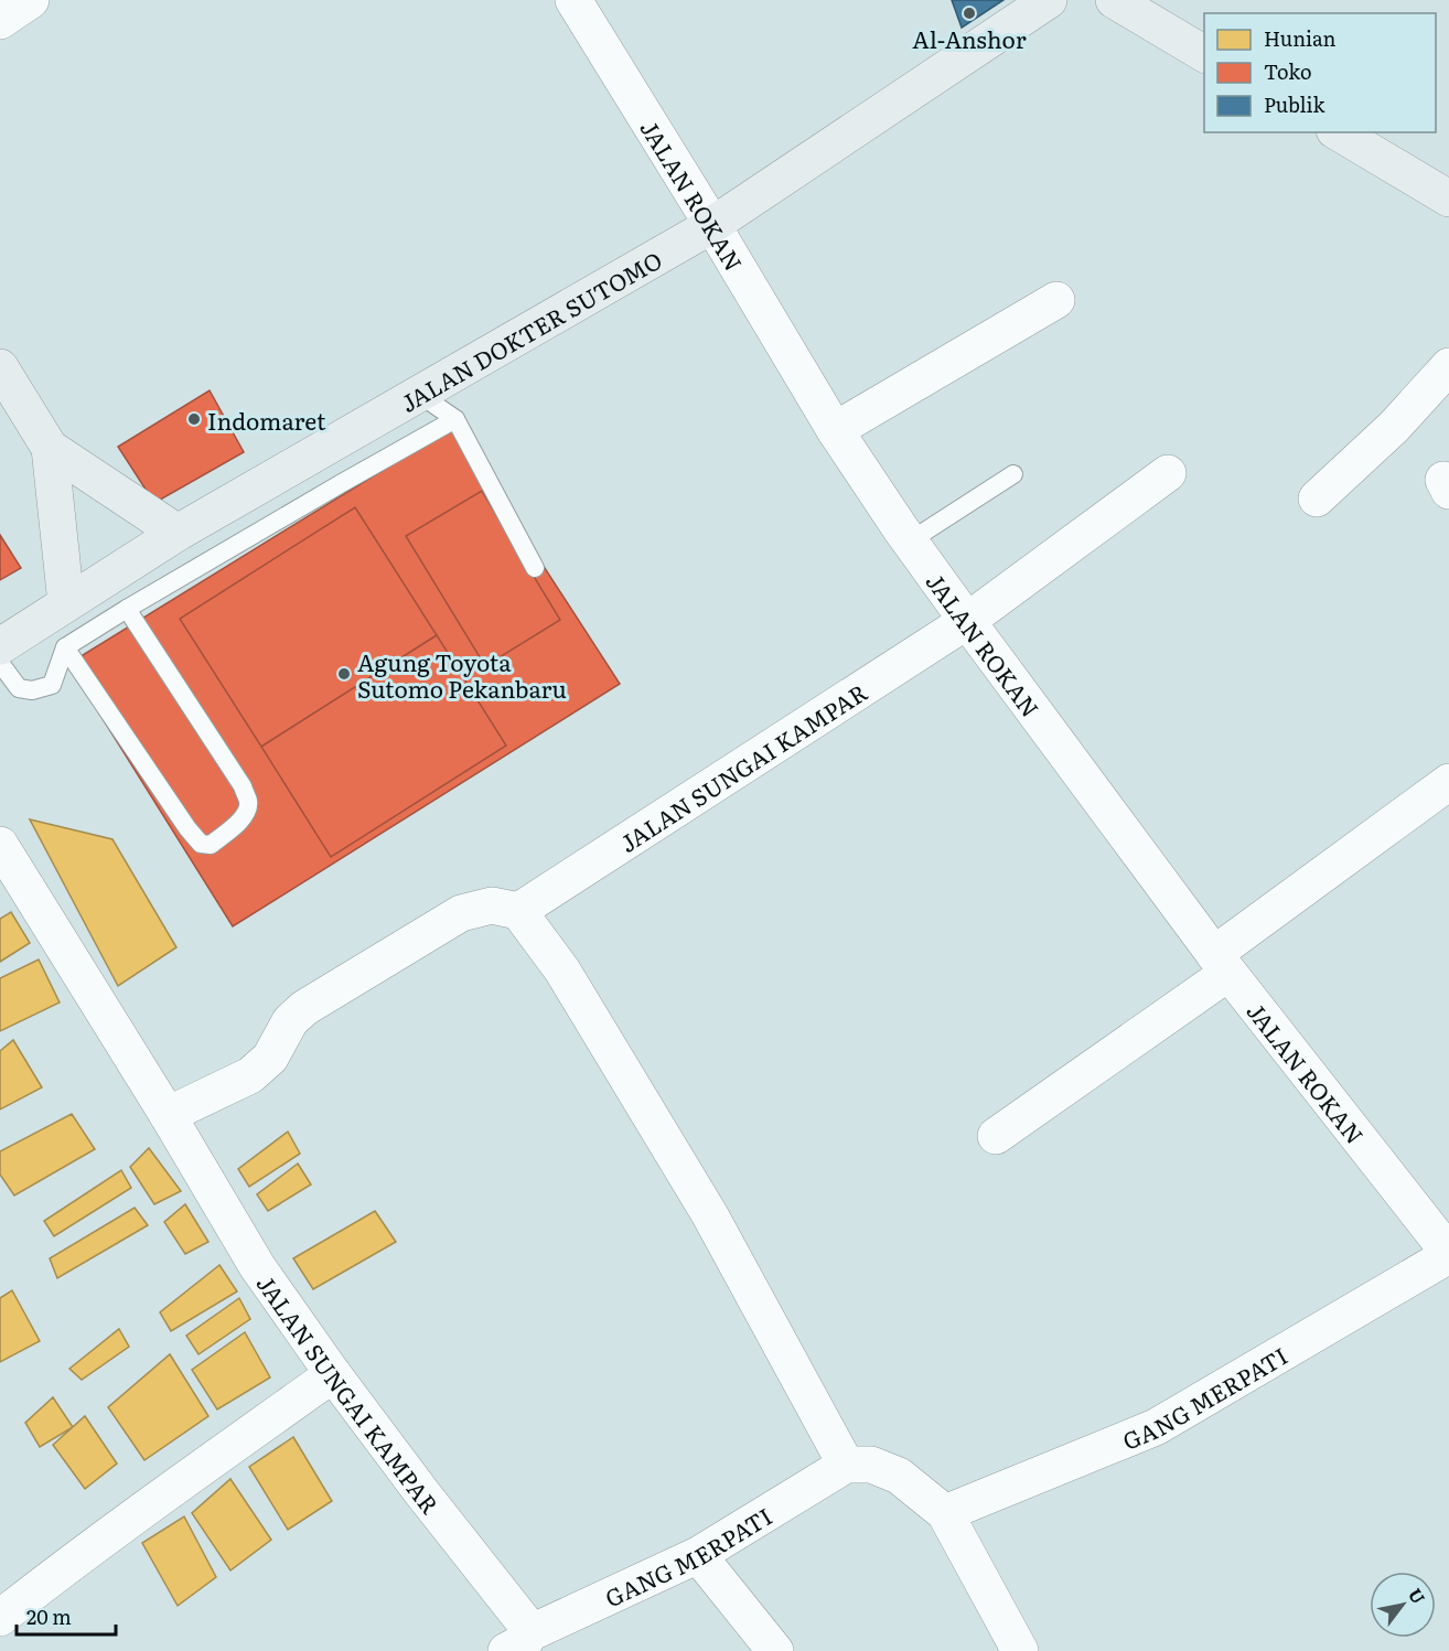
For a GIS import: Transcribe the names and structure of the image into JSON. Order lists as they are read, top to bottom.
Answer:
{
  "streets": {
    "main road": ["JALAN DOKTER SUTOMO"],
    "street": ["JALAN ROKAN", "JALAN SUNGAI KAMPAR", "GANG MERPATI"]
  },
  "crossings": [
    ["JALAN ROKAN", "JALAN DOKTER SUTOMO"],
    ["JALAN ROKAN", "JALAN SUNGAI KAMPAR"],
    ["JALAN ROKAN", "GANG MERPATI"],
    ["JALAN SUNGAI KAMPAR", "GANG MERPATI"]
  ],
  "places": ["Al-Anshor", "Indomaret", "Agung Toyota Sutomo Pekanbaru"],
  "legend": ["Hunian", "Toko", "Publik"],
  "scale_bar": "20 m",
  "north": "top right"
}
